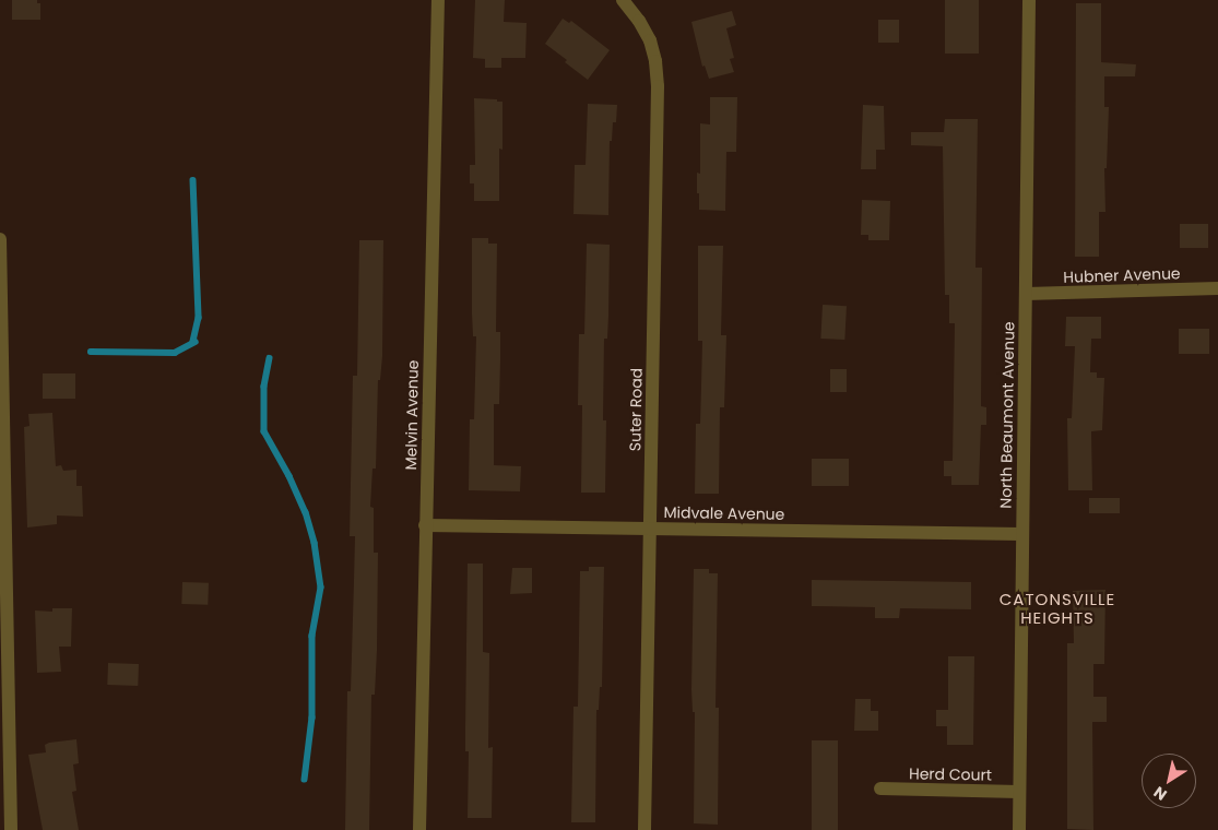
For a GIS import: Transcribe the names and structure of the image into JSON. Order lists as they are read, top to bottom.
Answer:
{
  "streets": {
    "street": [
      "Hubner Avenue",
      "Suter Road",
      "Melvin Avenue",
      "North Beaumont Avenue",
      "Midvale Avenue",
      "Herd Court"
    ]
  },
  "crossings": [
    ["Hubner Avenue", "North Beaumont Avenue"],
    ["Suter Road", "Midvale Avenue"],
    ["Melvin Avenue", "Midvale Avenue"],
    ["North Beaumont Avenue", "Midvale Avenue"],
    ["North Beaumont Avenue", "Herd Court"]
  ],
  "districts": ["CATONSVILLE HEIGHTS"],
  "north": "bottom left"
}
